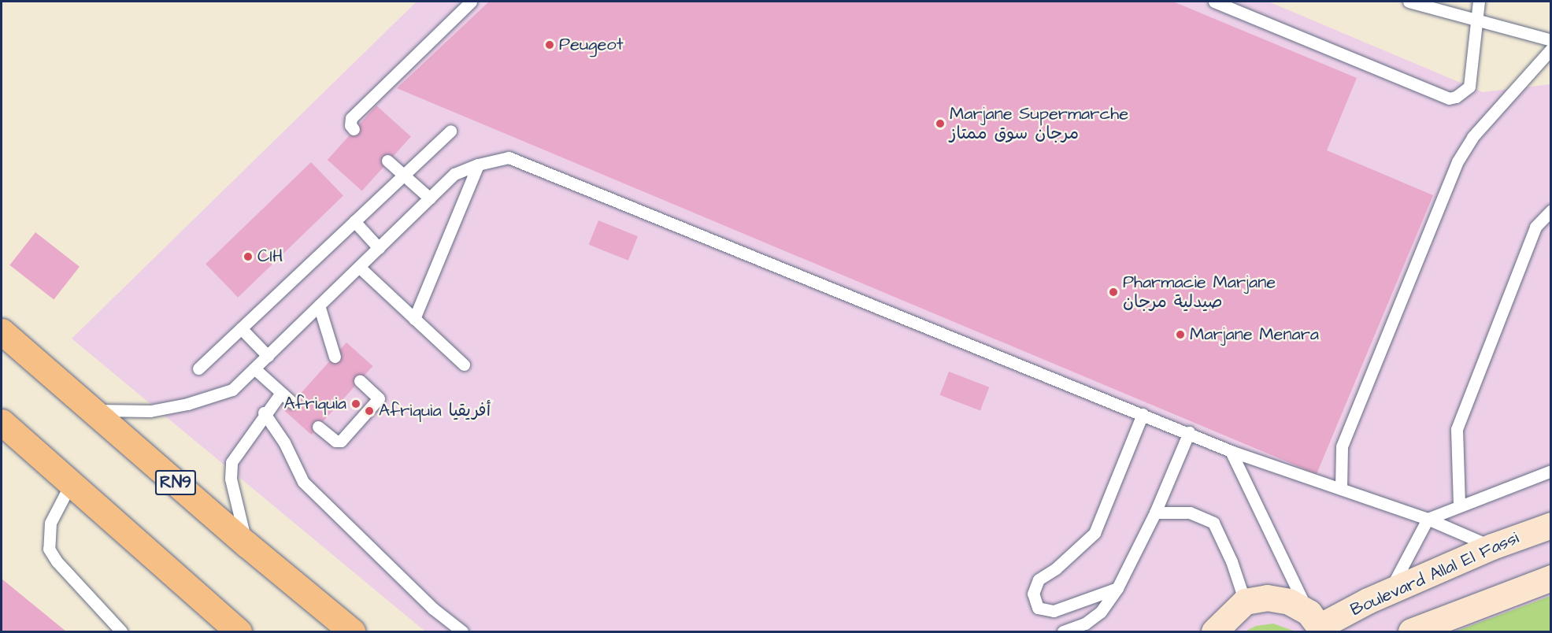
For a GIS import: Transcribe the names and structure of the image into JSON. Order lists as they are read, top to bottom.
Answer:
{
  "streets": {
    "main road": ["RN9", "Boulevard Allal El Fassi"]
  },
  "places": [
    "Peugeot",
    "Marjane Supermarche مرجان سوق ممتاز",
    "CIH",
    "Pharmacie Marjane صيدلية مرجان",
    "Marjane Menara",
    "Afriquia",
    "Afriquia أفريقيا"
  ]
}
